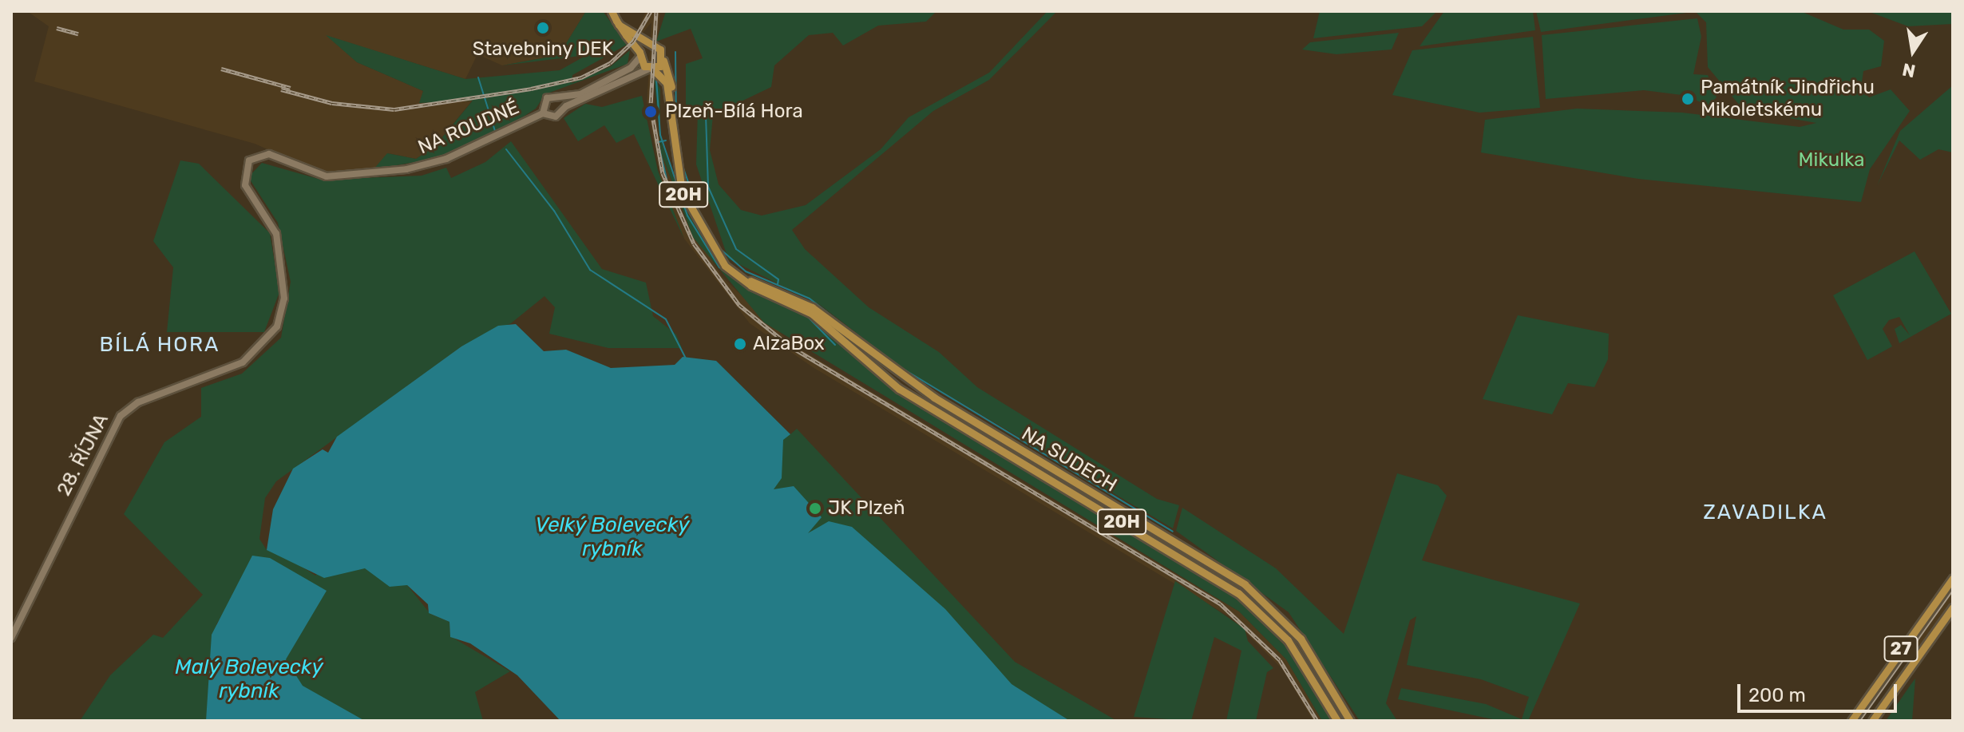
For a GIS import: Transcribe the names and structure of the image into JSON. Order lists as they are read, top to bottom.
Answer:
{
  "streets": {
    "main road": [
      "NA ROUDNÉ",
      "20H",
      "28. ŘÍJNA",
      "NA SUDECH",
      "27"
    ]
  },
  "crossings": [
    ["NA ROUDNÉ", "28. ŘÍJNA"],
    ["NA ROUDNÉ", "NA SUDECH"]
  ],
  "districts": ["BÍLÁ HORA", "ZAVADILKA"],
  "water": ["Velký Bolevecký rybník", "Malý Bolevecký rybník"],
  "parks": ["Mikulka"],
  "places": [
    "Stavebniny DEK",
    "Památník Jindřichu Mikoletskému",
    "Plzeň-Bílá Hora",
    "AlzaBox",
    "JK Plzeň"
  ],
  "scale_bar": "200 m",
  "north": "bottom"
}
